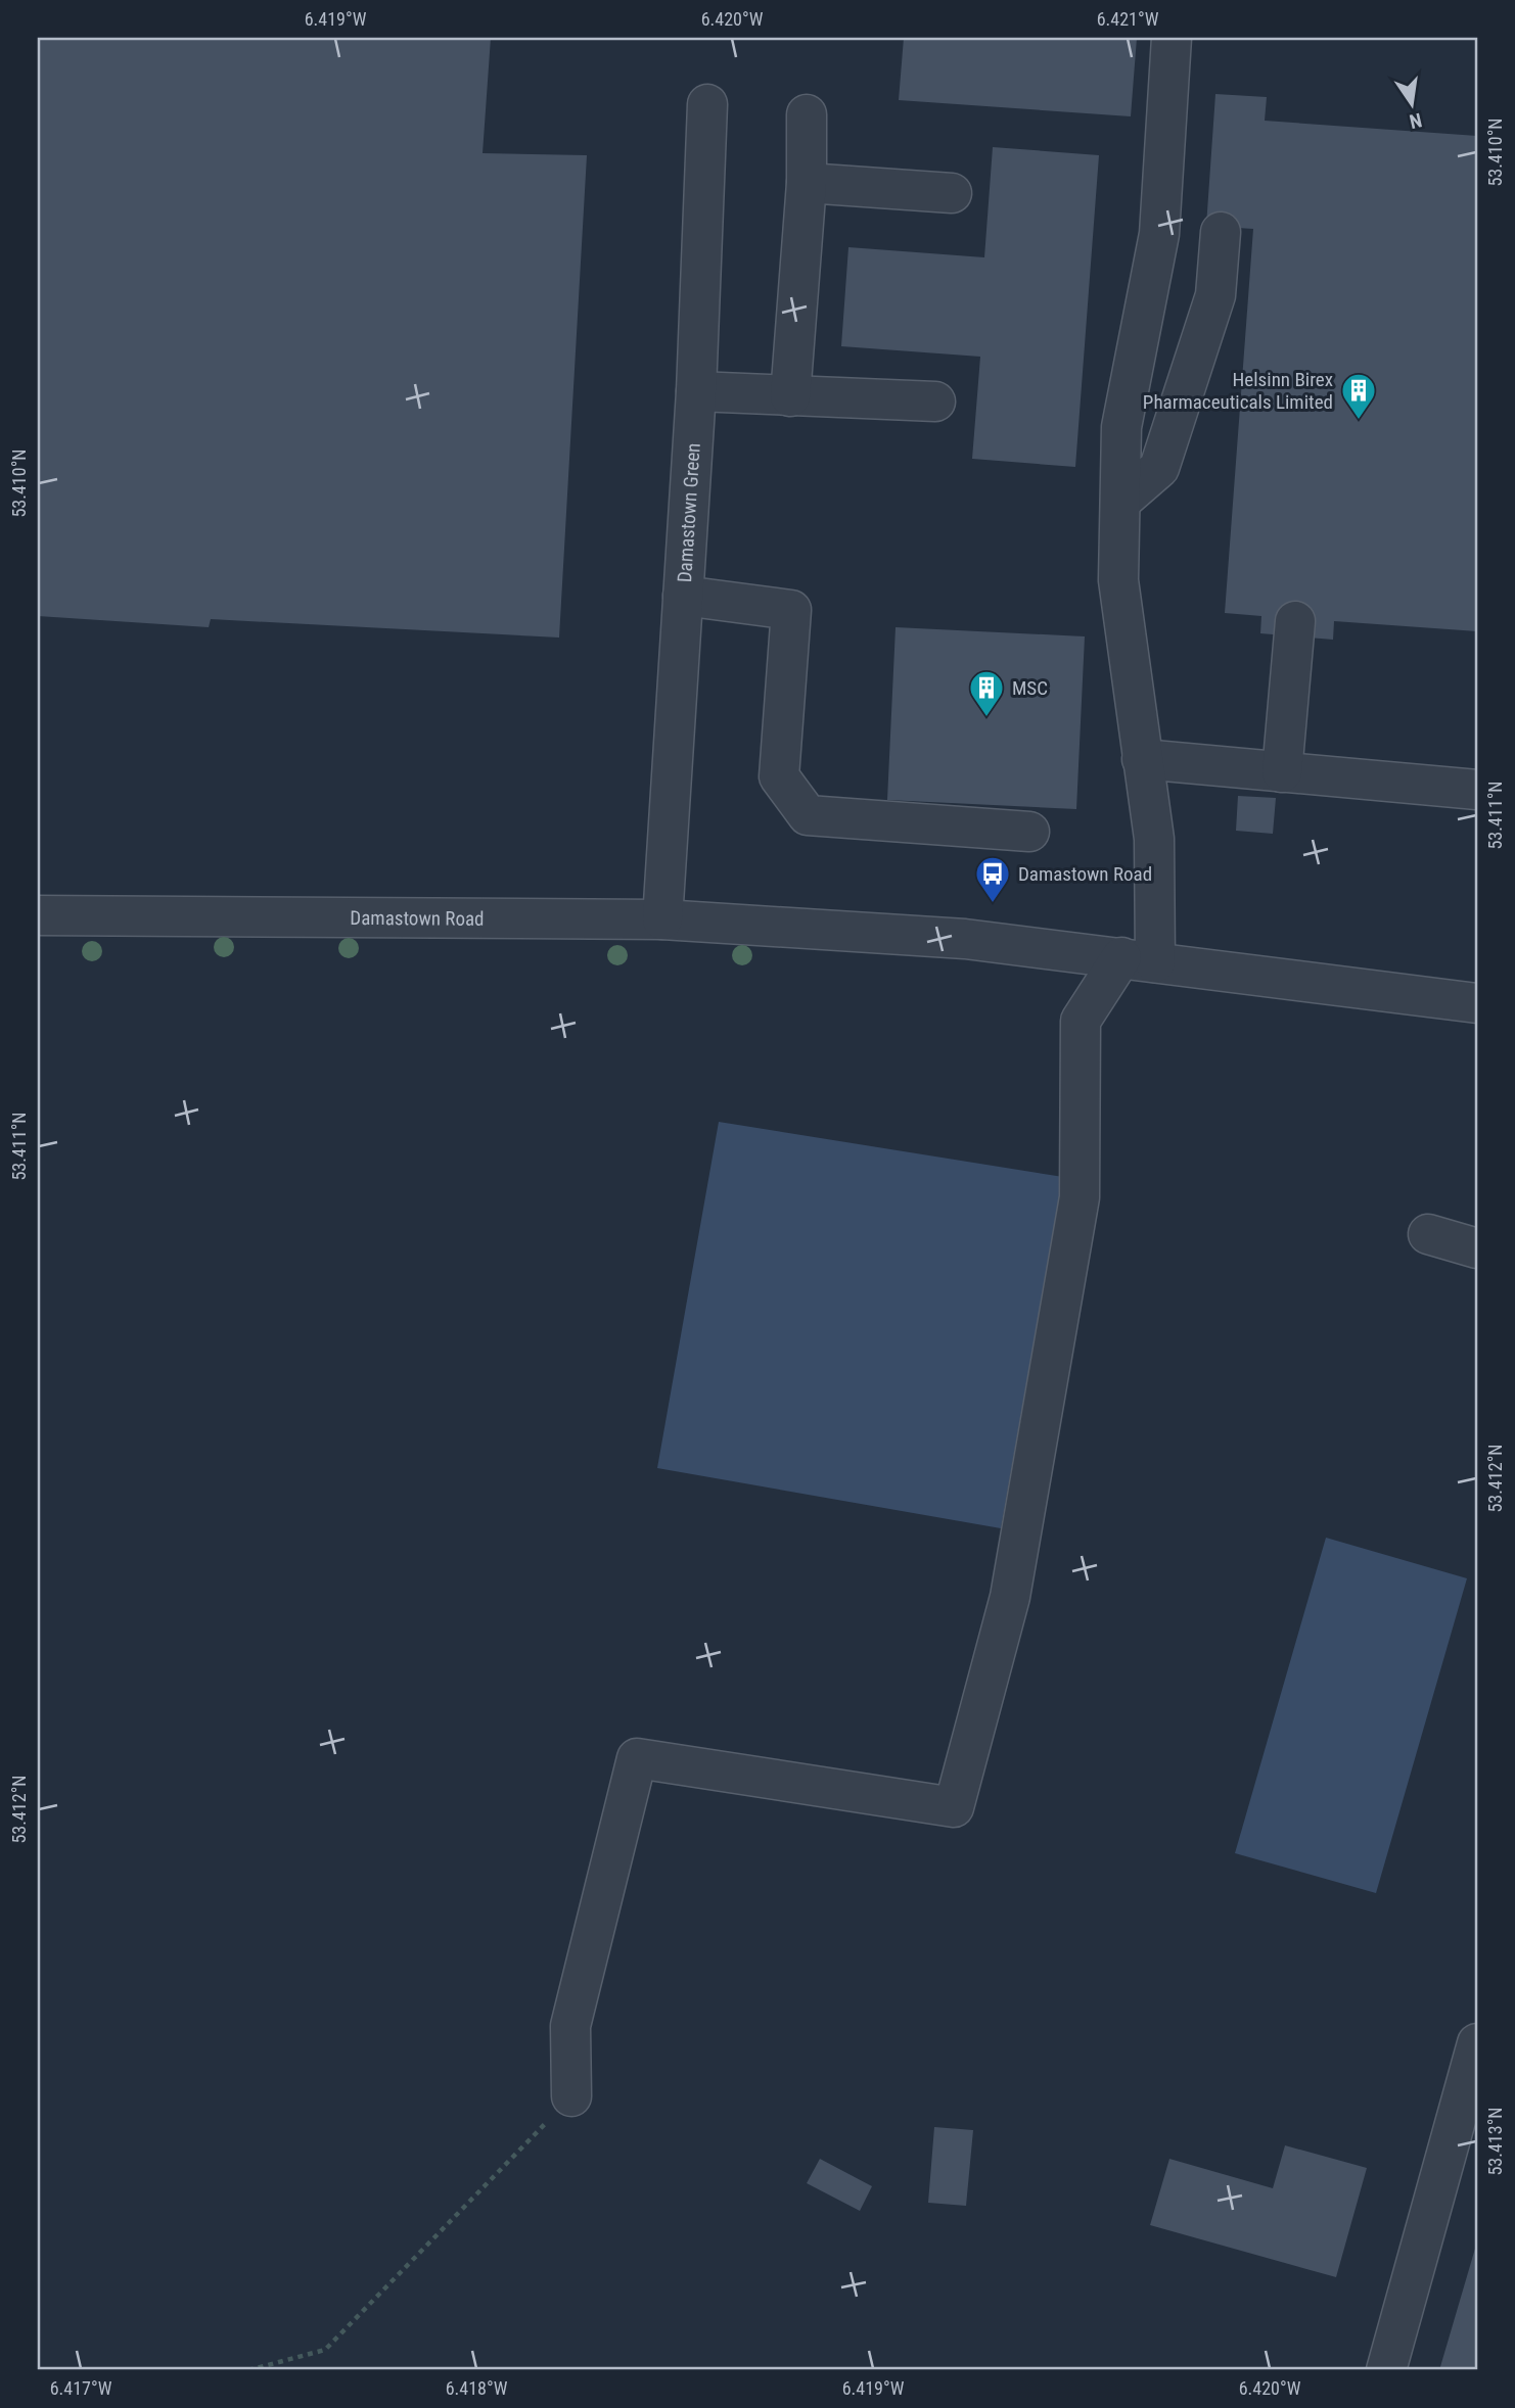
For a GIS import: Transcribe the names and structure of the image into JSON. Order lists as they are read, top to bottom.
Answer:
{
  "streets": {
    "street": ["Damastown Green", "Damastown Road"]
  },
  "crossings": [
    ["Damastown Green", "Damastown Road"]
  ],
  "places": {
    "building": ["Helsinn Birex Pharmaceuticals Limited", "MSC"],
    "bus stop": ["Damastown Road"]
  },
  "north": "bottom",
  "coordinates": [
    "6.419°W",
    "6.420°W",
    "6.421°W",
    "53.410°N",
    "53.411°N",
    "53.412°N",
    "53.413°N",
    "6.417°W",
    "6.418°W"
  ]
}
